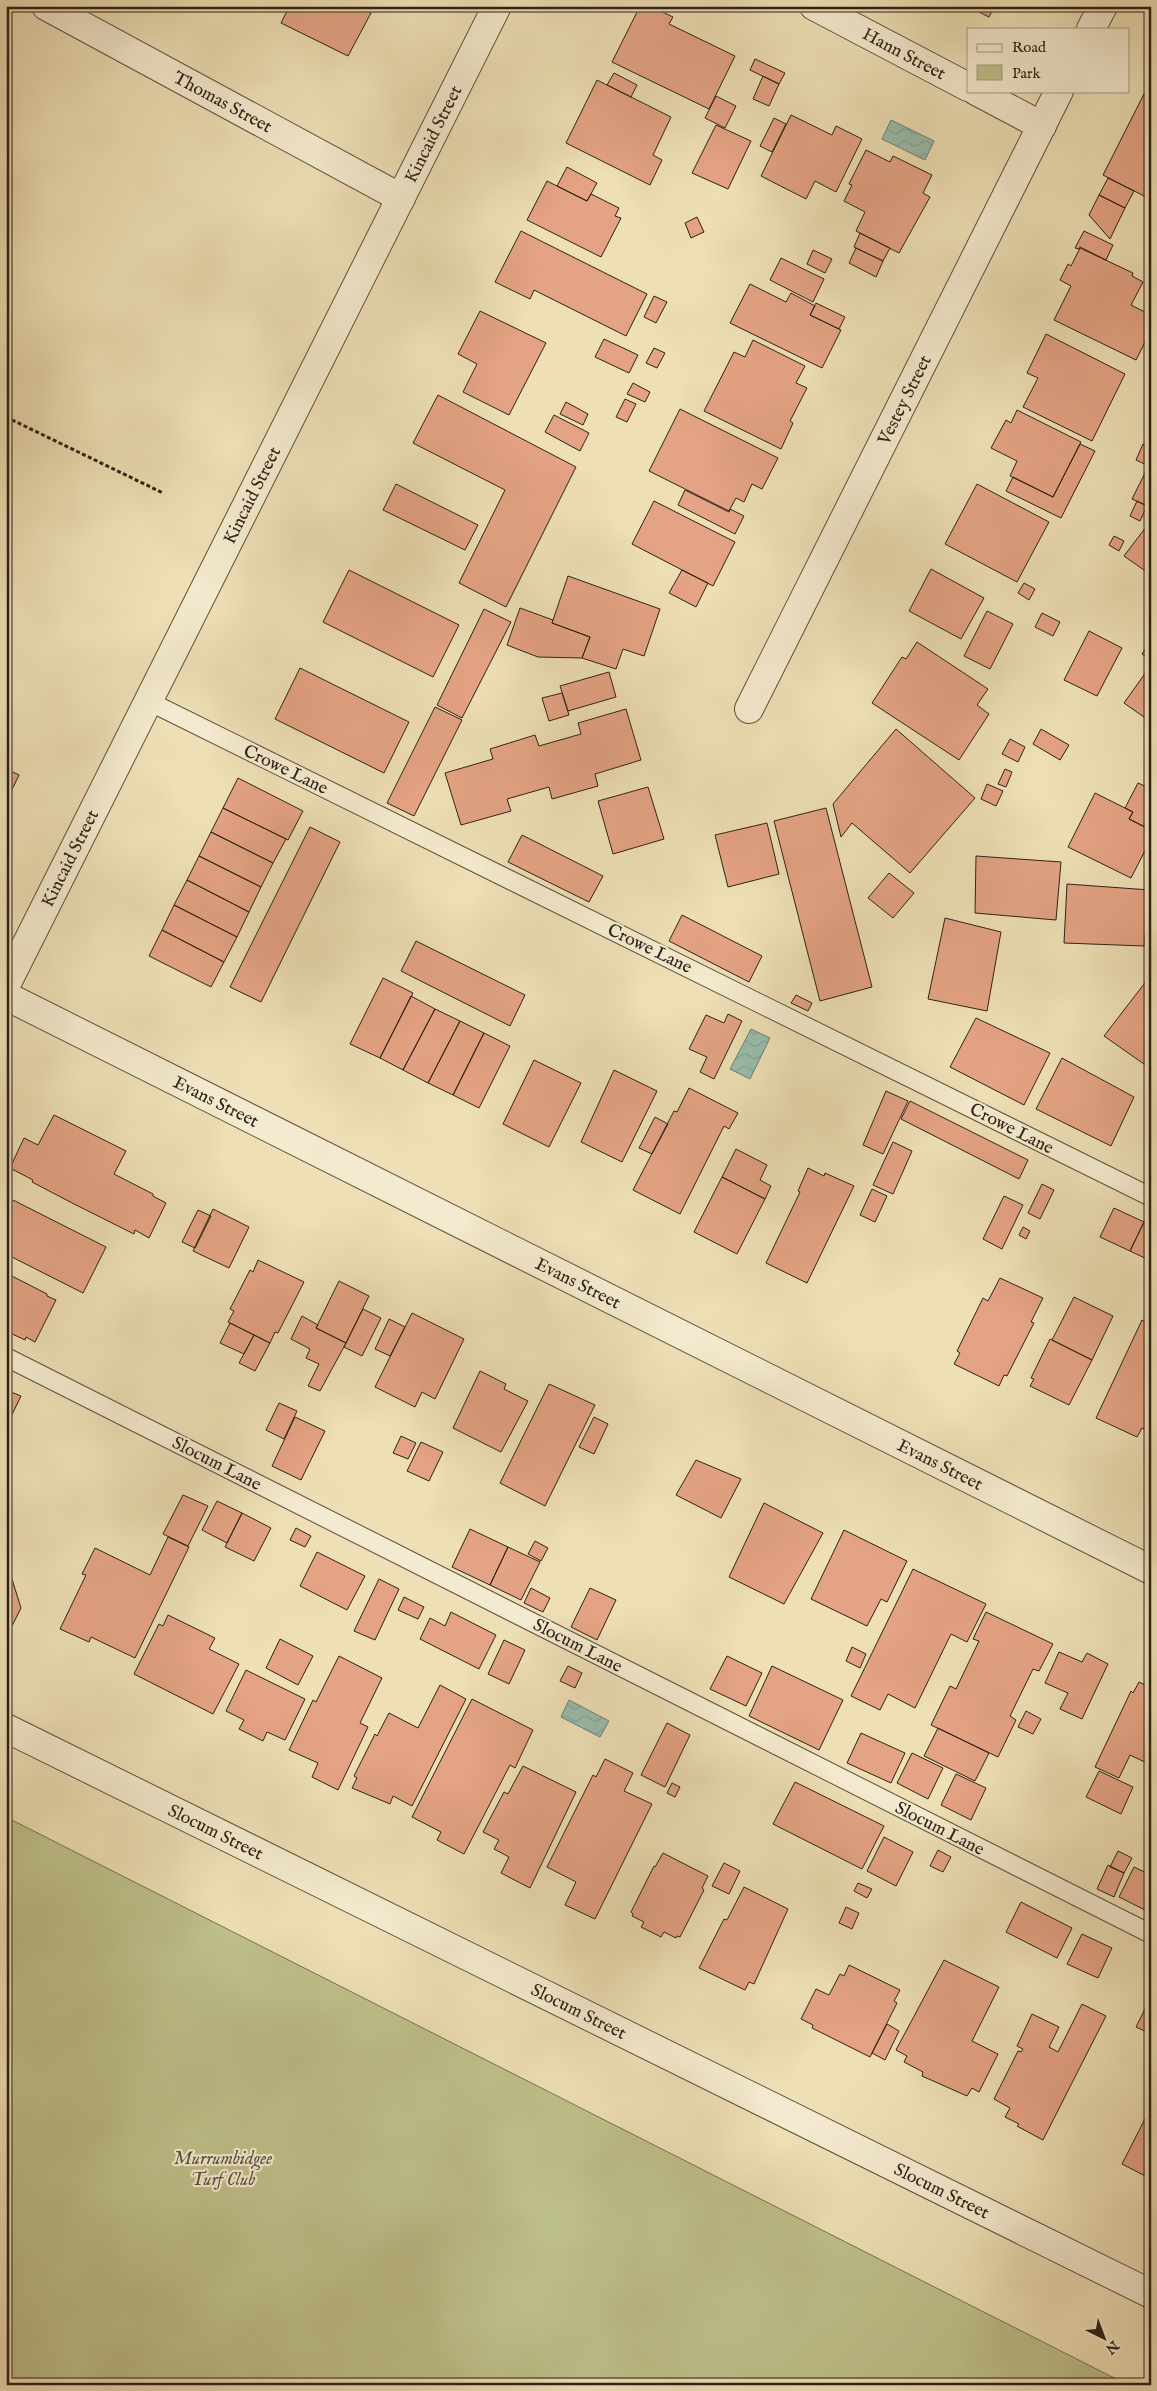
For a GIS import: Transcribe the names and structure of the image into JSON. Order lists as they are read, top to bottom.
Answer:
{
  "streets": {
    "street": [
      "Hann Street",
      "Thomas Street",
      "Kincaid Street",
      "Vestey Street",
      "Evans Street",
      "Slocum Street"
    ],
    "lane": ["Crowe Lane", "Slocum Lane"]
  },
  "crossings": [
    ["Thomas Street", "Kincaid Street"],
    ["Kincaid Street", "Crowe Lane"]
  ],
  "parks": ["Murrumbidgee Turf Club"],
  "legend": ["Road", "Park"],
  "north": "bottom right"
}
